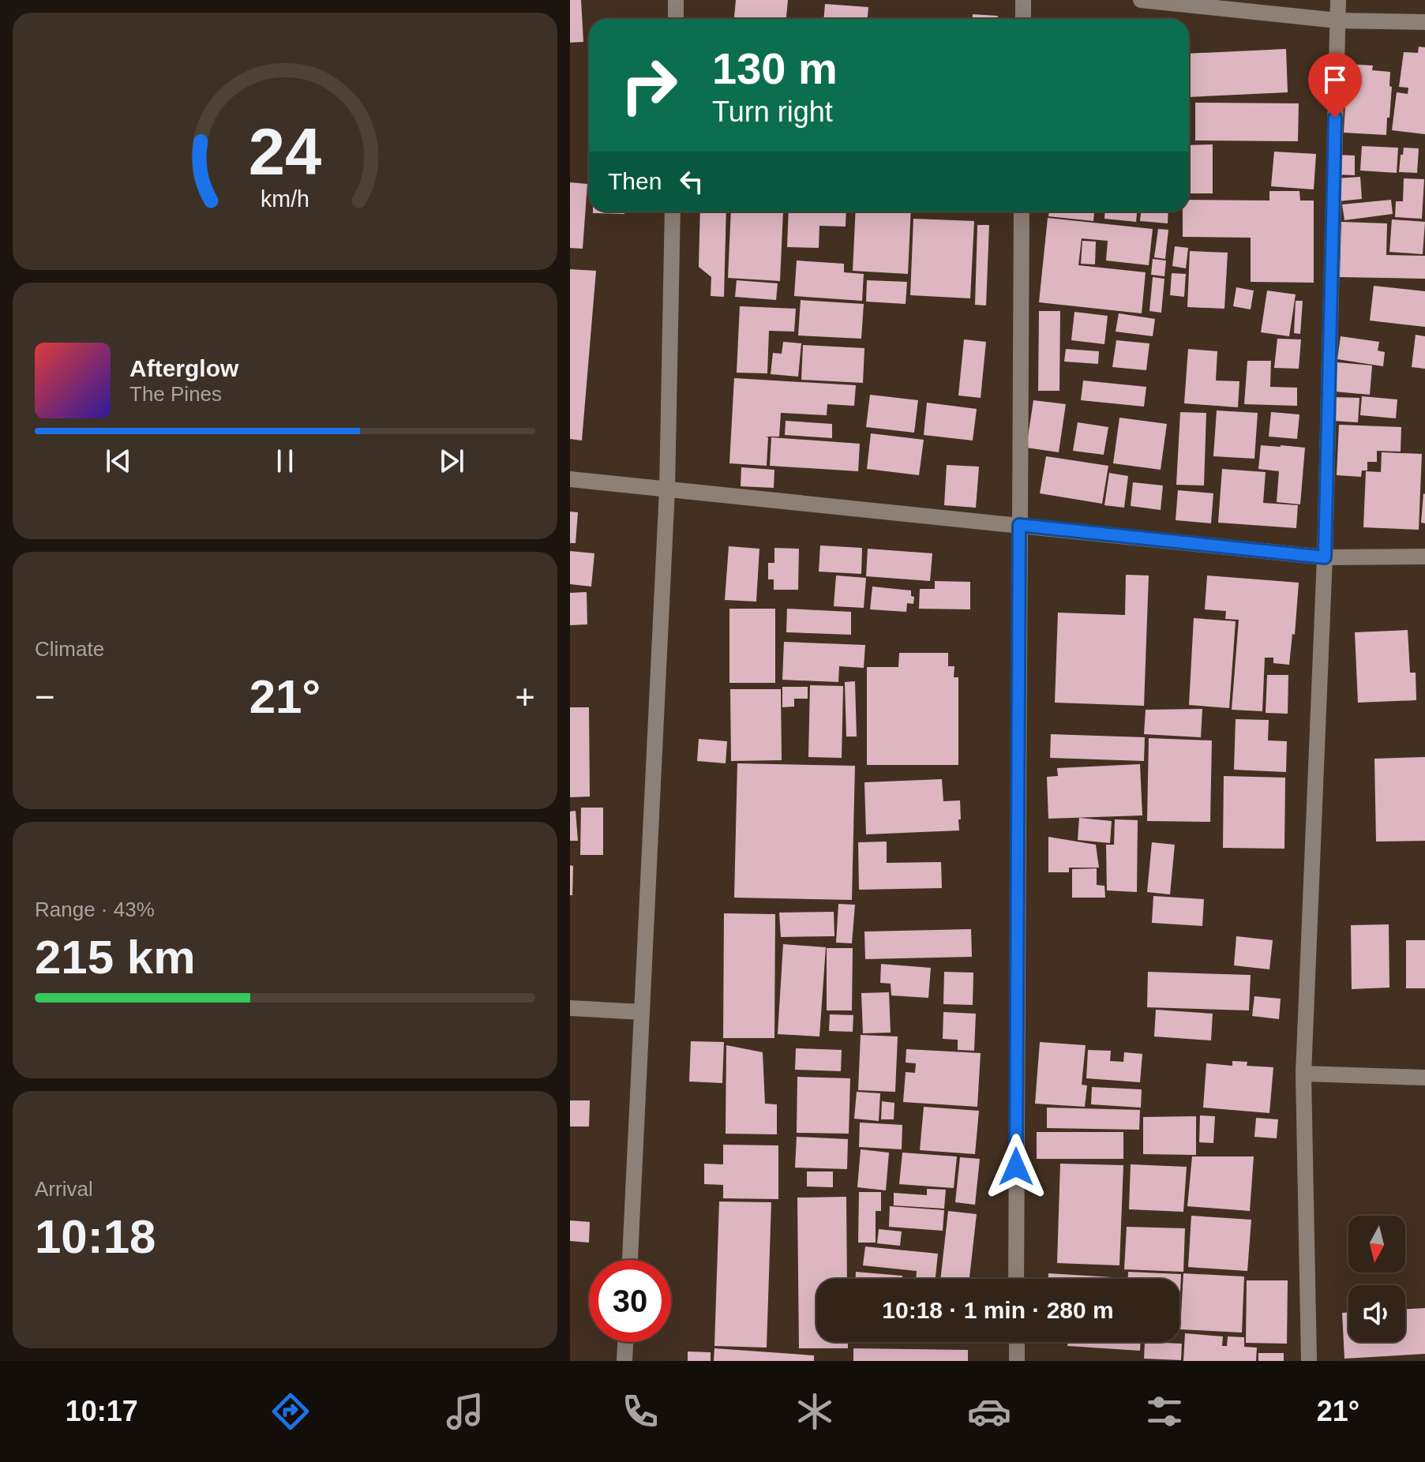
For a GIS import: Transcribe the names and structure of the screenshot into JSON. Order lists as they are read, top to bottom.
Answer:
{
  "north": "bottom",
  "page": {
    "turn": ["130 m", "Turn right"],
    "then": "Then",
    "song": ["Afterglow", "The Pines"],
    "tile": [
      "Climate",
      ["Range · 43%", "215 km"],
      ["Arrival", "10:18"]
    ],
    "heat": ["−", "21°", "+"],
    "limit": "30",
    "trip": "10:18 · 1 min · 280 m",
    "tabs": ["10:17", "21°"],
    "gauge": ["24", "km/h"]
  }
}
